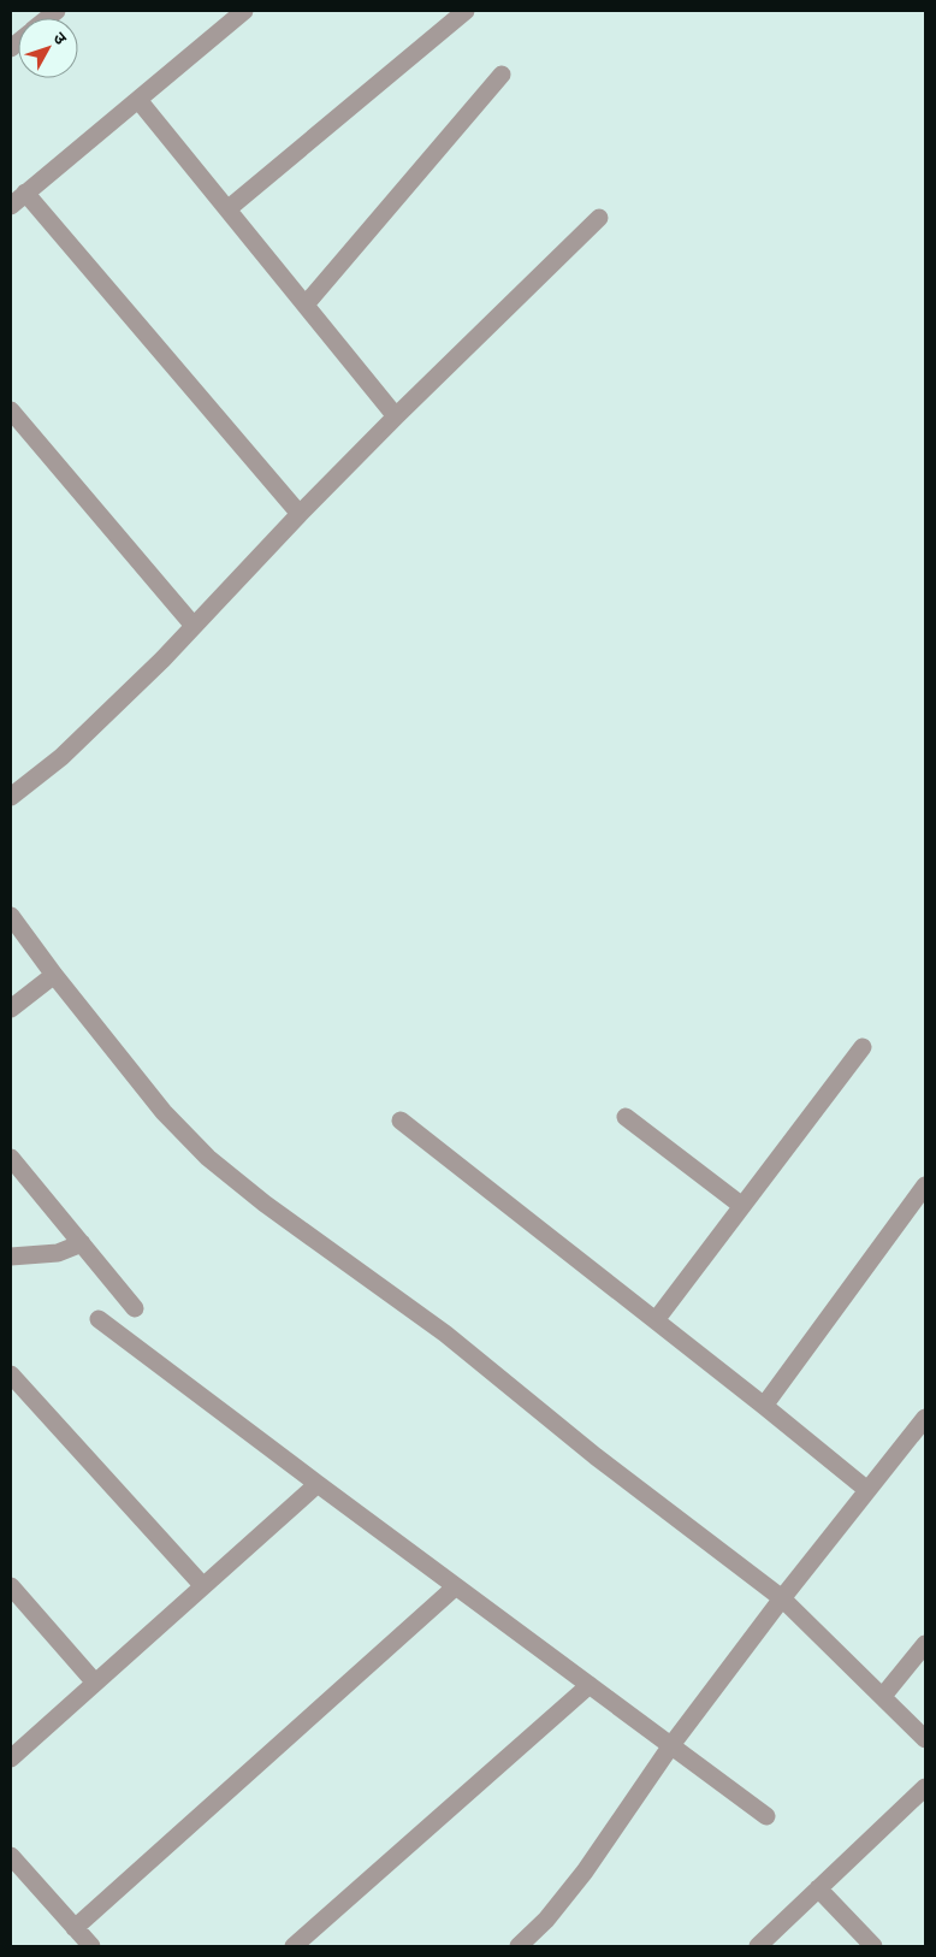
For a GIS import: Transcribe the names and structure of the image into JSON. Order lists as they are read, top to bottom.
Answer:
{
  "north": "top right"
}
